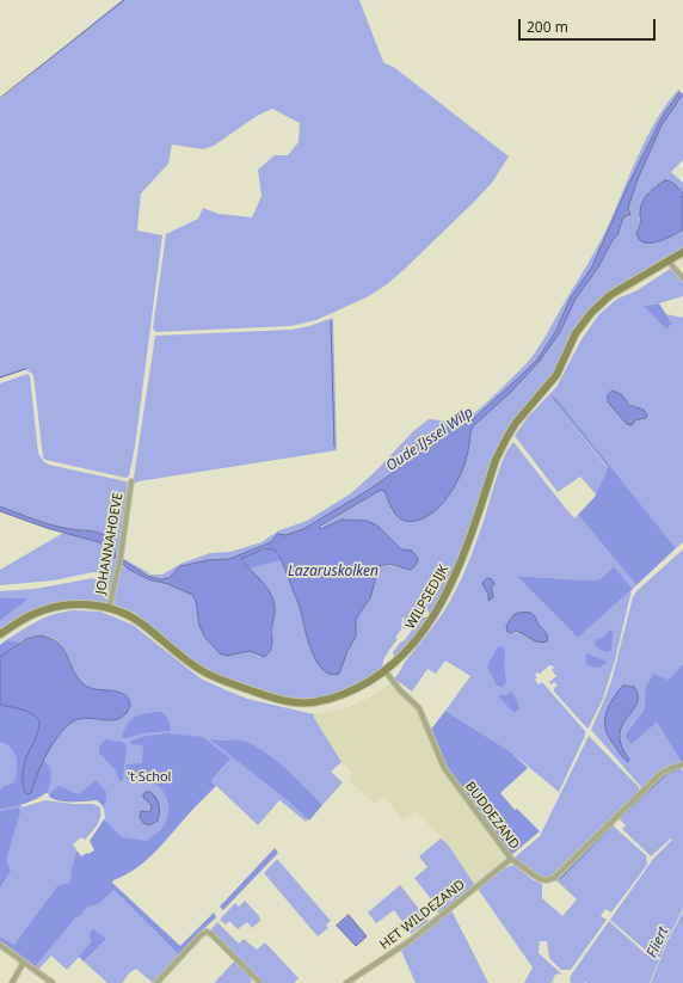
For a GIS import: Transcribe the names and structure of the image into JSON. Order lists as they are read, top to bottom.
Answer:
{
  "streets": {
    "main road": ["WILPSEDIJK"],
    "street": ["JOHANNAHOEVE", "BUDDEZAND", "HET WILDEZAND"]
  },
  "crossings": [
    ["JOHANNAHOEVE", "WILPSEDIJK"],
    ["WILPSEDIJK", "BUDDEZAND"],
    ["BUDDEZAND", "HET WILDEZAND"]
  ],
  "water": ["Oude IJssel Wilp", "Lazaruskolken", "Fliert"],
  "parks": ["'t Schol"],
  "scale_bar": "200 m"
}
